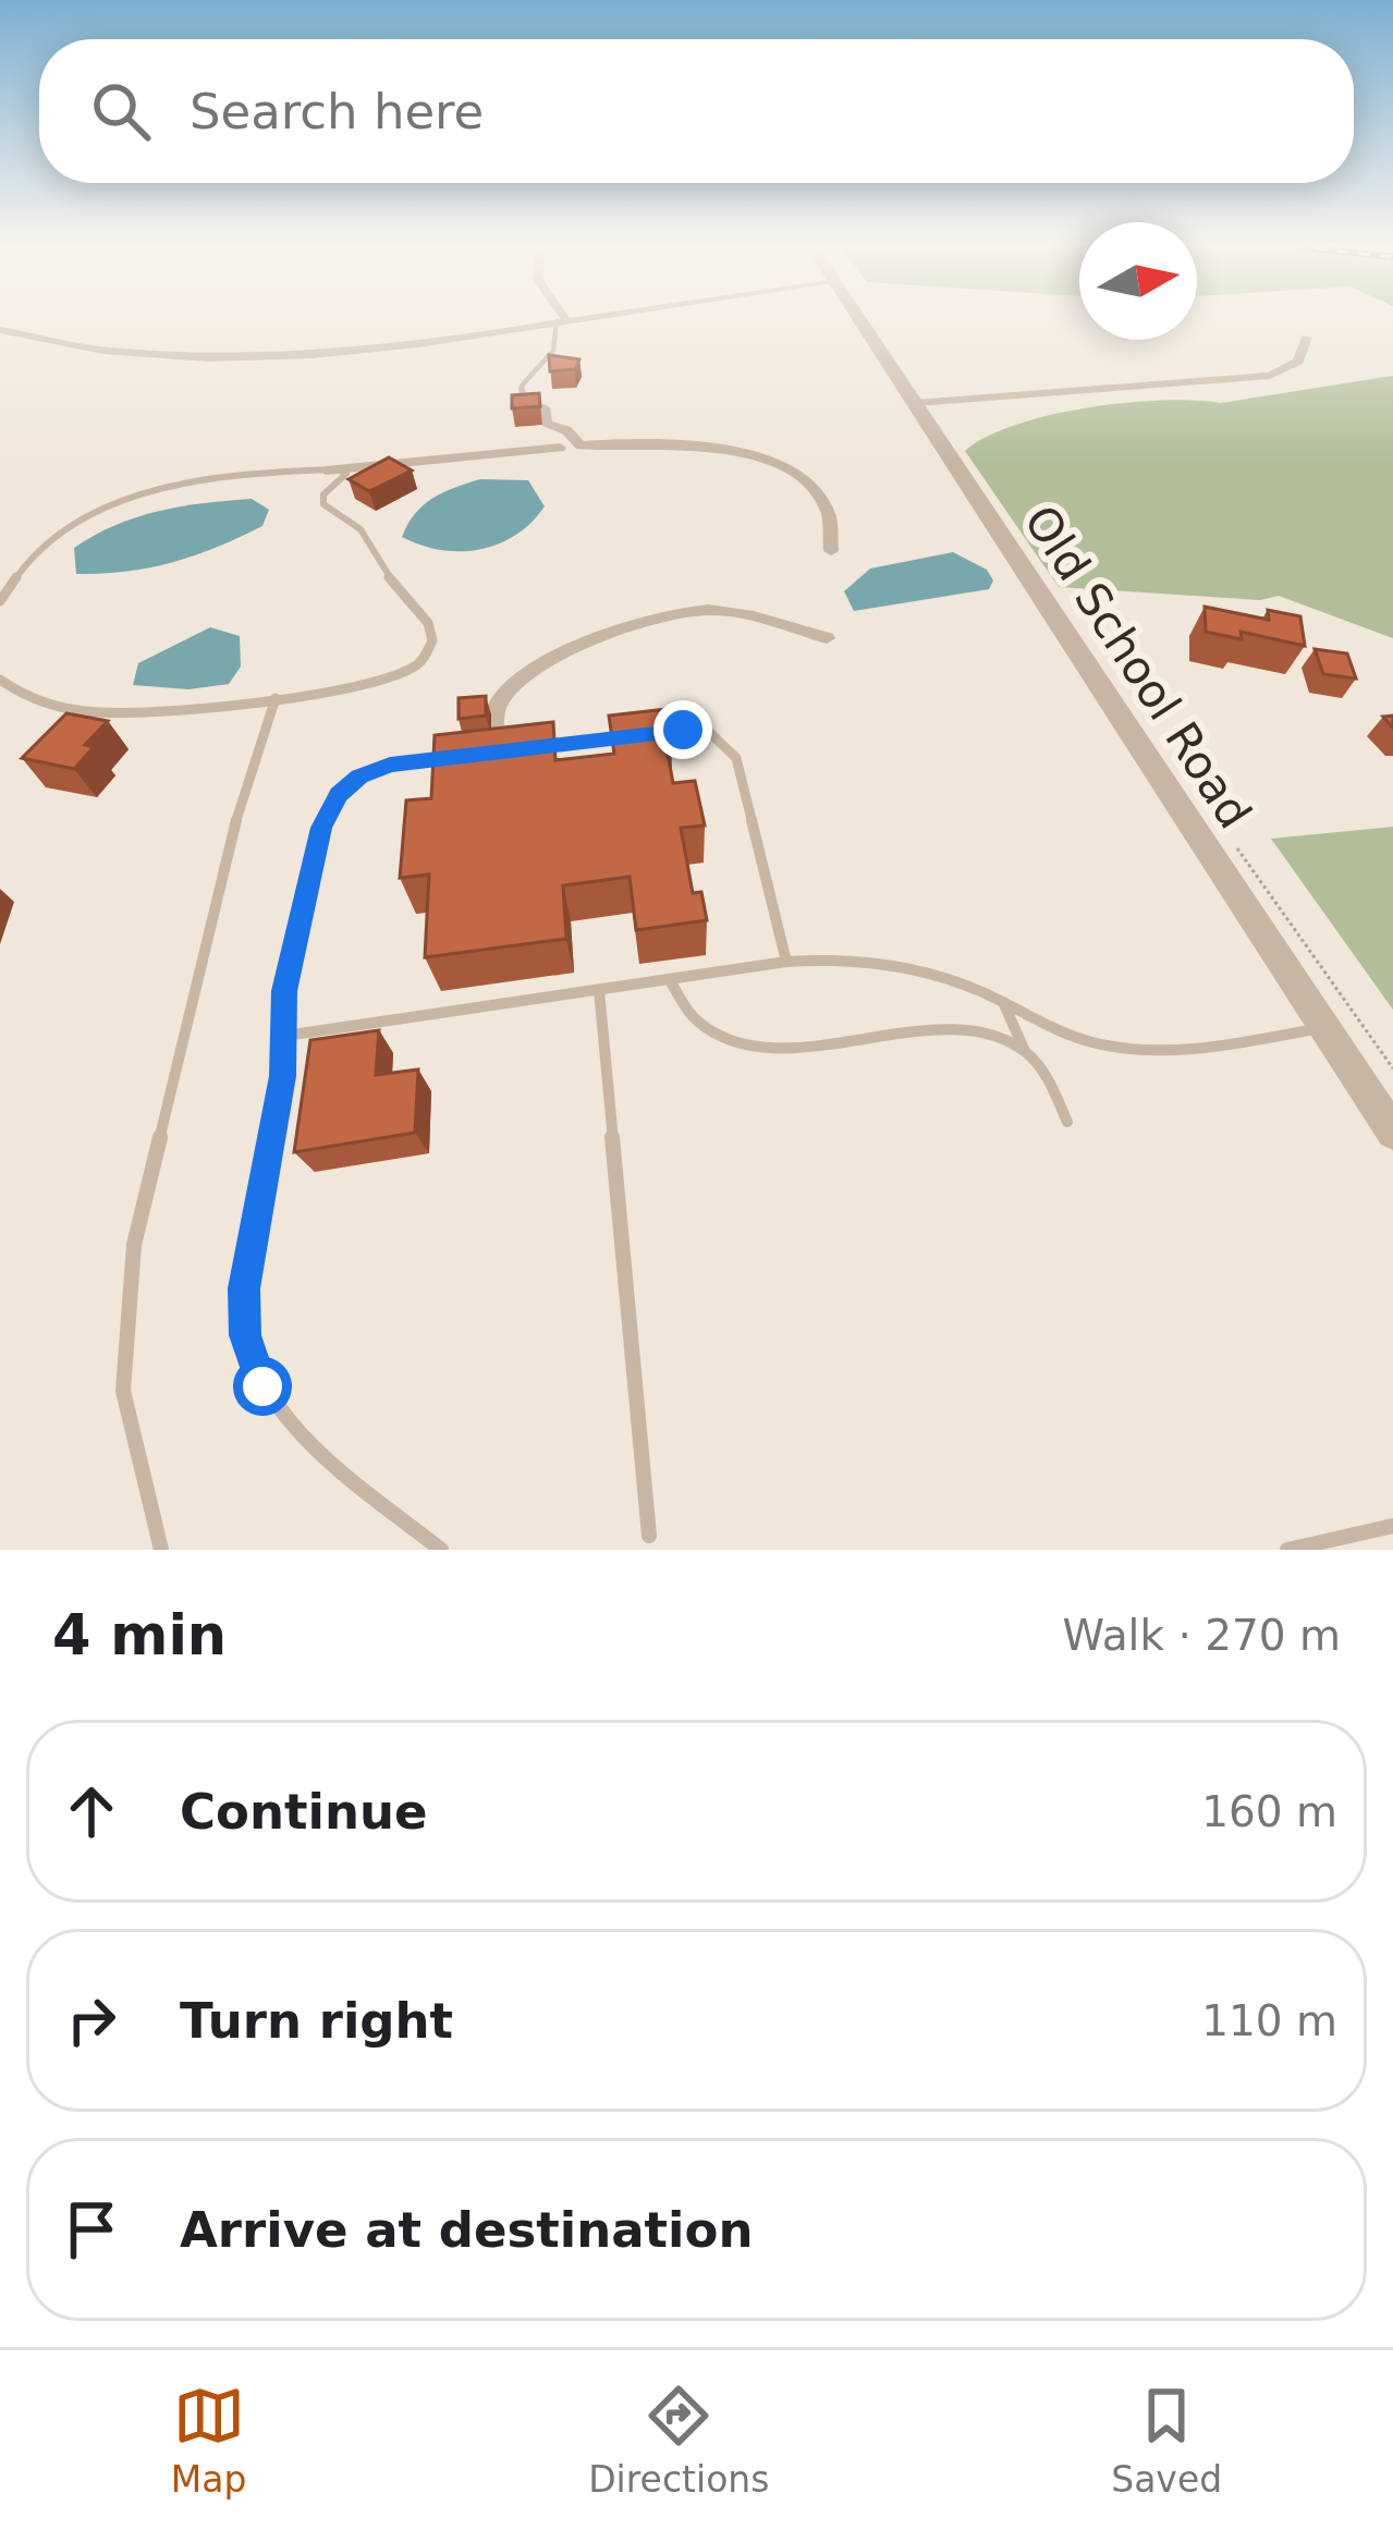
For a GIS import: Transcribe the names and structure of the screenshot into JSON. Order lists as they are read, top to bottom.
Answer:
{
  "streets": {
    "street": ["Old School Road"]
  },
  "north": "right",
  "page": {
    "search": "Search here",
    "heading": ["4 min", "Walk · 270 m"],
    "list": [
      ["Continue", "160 m"],
      ["Turn right", "110 m"],
      "Arrive at destination"
    ],
    "nav": ["Map", "Directions", "Saved"]
  }
}
